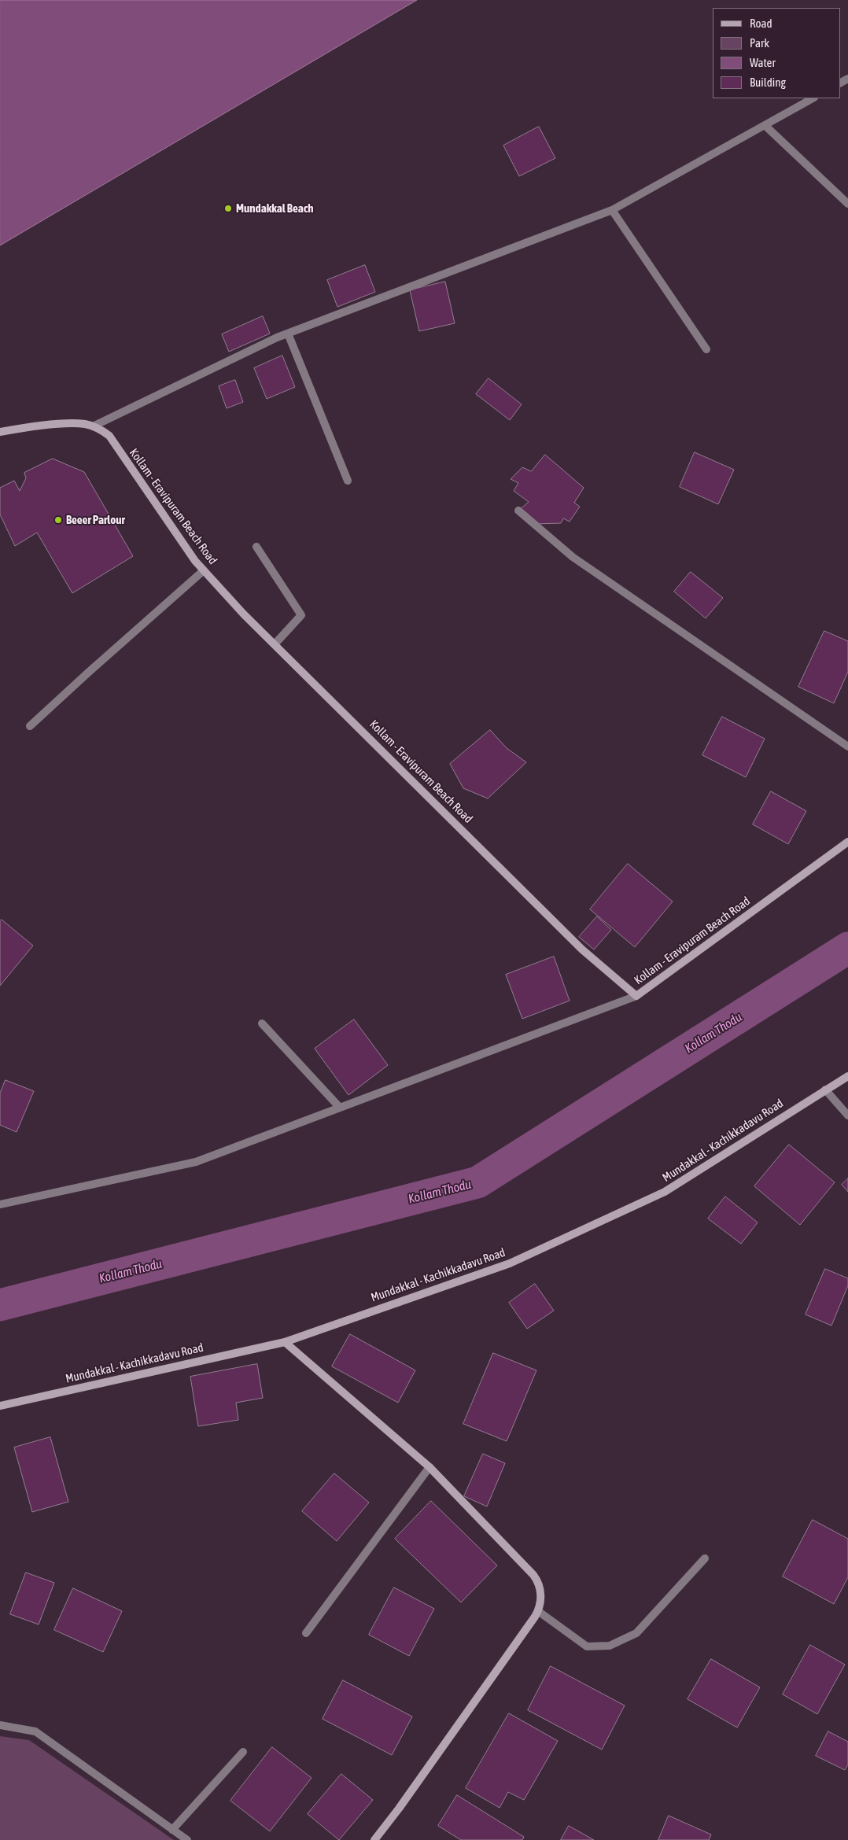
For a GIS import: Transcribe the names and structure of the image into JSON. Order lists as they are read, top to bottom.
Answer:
{
  "streets": {
    "street": ["Kollam - Eravipuram Beach Road", "Mundakkal - Kachikkadavu Road"]
  },
  "water": ["Kollam Thodu"],
  "places": ["Mundakkal Beach", "Beeer Parlour"],
  "legend": [
    "Road",
    "Park",
    "Water",
    "Building"
  ]
}
